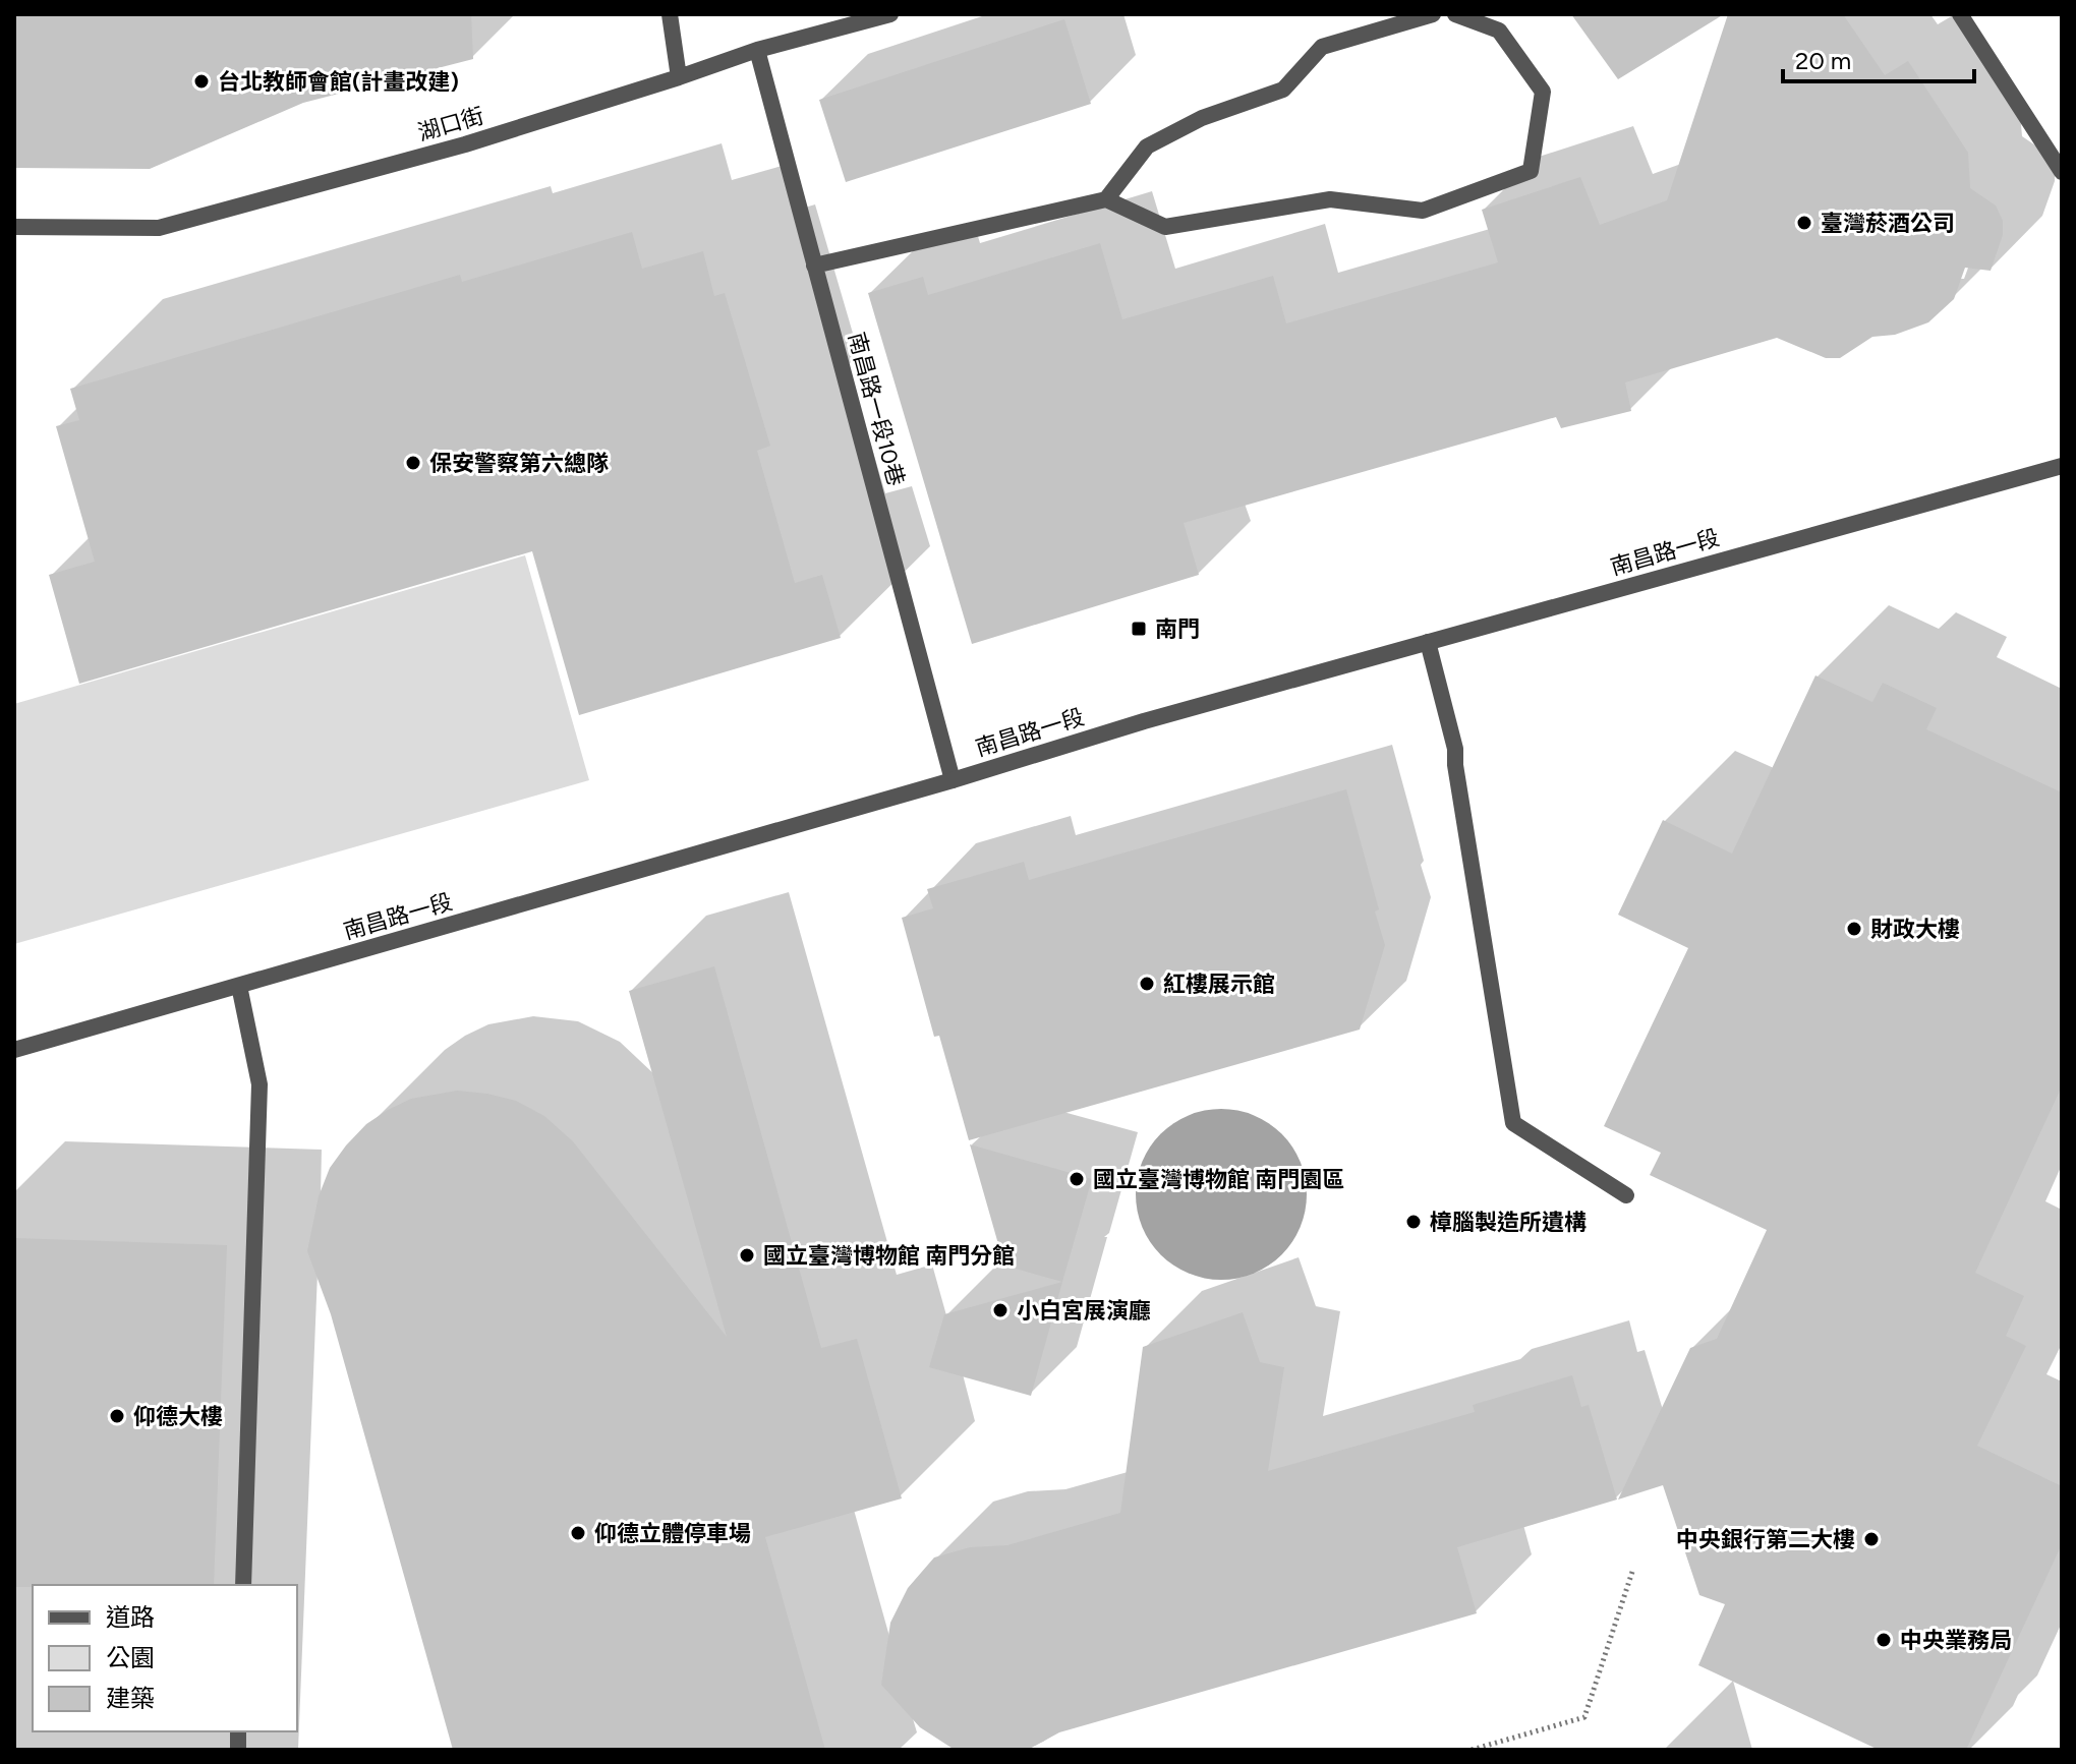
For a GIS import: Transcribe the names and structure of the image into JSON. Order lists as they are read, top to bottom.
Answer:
{
  "streets": {
    "street": ["湖口街", "南昌路一段10巷", "南昌路一段"]
  },
  "crossings": [
    ["湖口街", "南昌路一段10巷"],
    ["南昌路一段10巷", "南昌路一段"]
  ],
  "places": {
    "other": [
      "台北教師會館(計畫改建)",
      "臺灣菸酒公司",
      "保安警察第六總隊",
      "財政大樓",
      "紅樓展示館",
      "國立臺灣博物館 南門園區",
      "樟腦製造所遺構",
      "國立臺灣博物館 南門分館",
      "小白宮展演廳",
      "仰德大樓",
      "仰德立體停車場",
      "中央銀行第二大樓",
      "中央業務局"
    ],
    "transit": ["南門"]
  },
  "legend": ["道路", "公園", "建築"],
  "scale_bar": "20 m"
}
